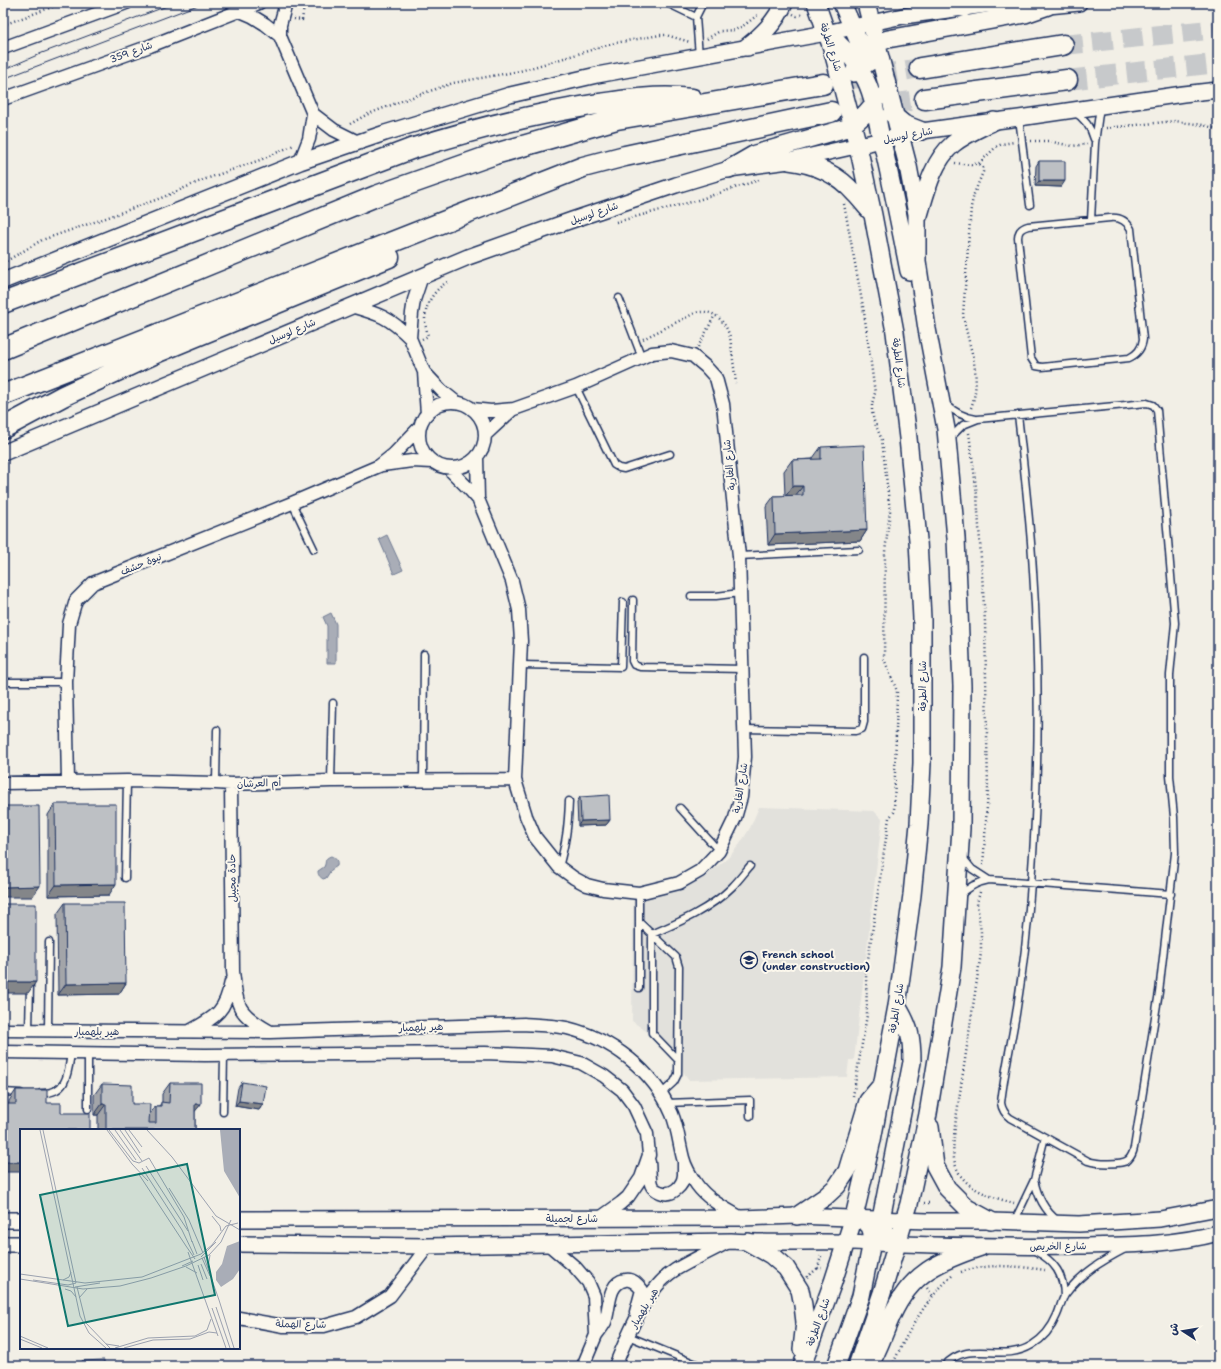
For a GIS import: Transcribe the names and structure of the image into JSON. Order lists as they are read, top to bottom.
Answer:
{
  "streets": {
    "main road": ["شارع الطرفة"],
    "street": [
      "شارع 359",
      "شارع لوسيل",
      "شارع الغارية",
      "نيوة حشف",
      "أم العرشان",
      "حادة مجيبل",
      "هير بلهمبار",
      "شارع لجميلة",
      "شارع الخريص",
      "شارع الهملة"
    ]
  },
  "crossings": [
    ["شارع الطرفة", "شارع لوسيل"],
    ["شارع الطرفة", "شارع لجميلة"],
    ["شارع الغارية", "نيوة حشف"],
    ["شارع الغارية", "أم العرشان"],
    ["نيوة حشف", "أم العرشان"],
    ["أم العرشان", "حادة مجيبل"],
    ["حادة مجيبل", "هير بلهمبار"],
    ["هير بلهمبار", "شارع لجميلة"]
  ],
  "places": {
    "school or university": ["French school (under construction)"]
  },
  "north": "left"
}
